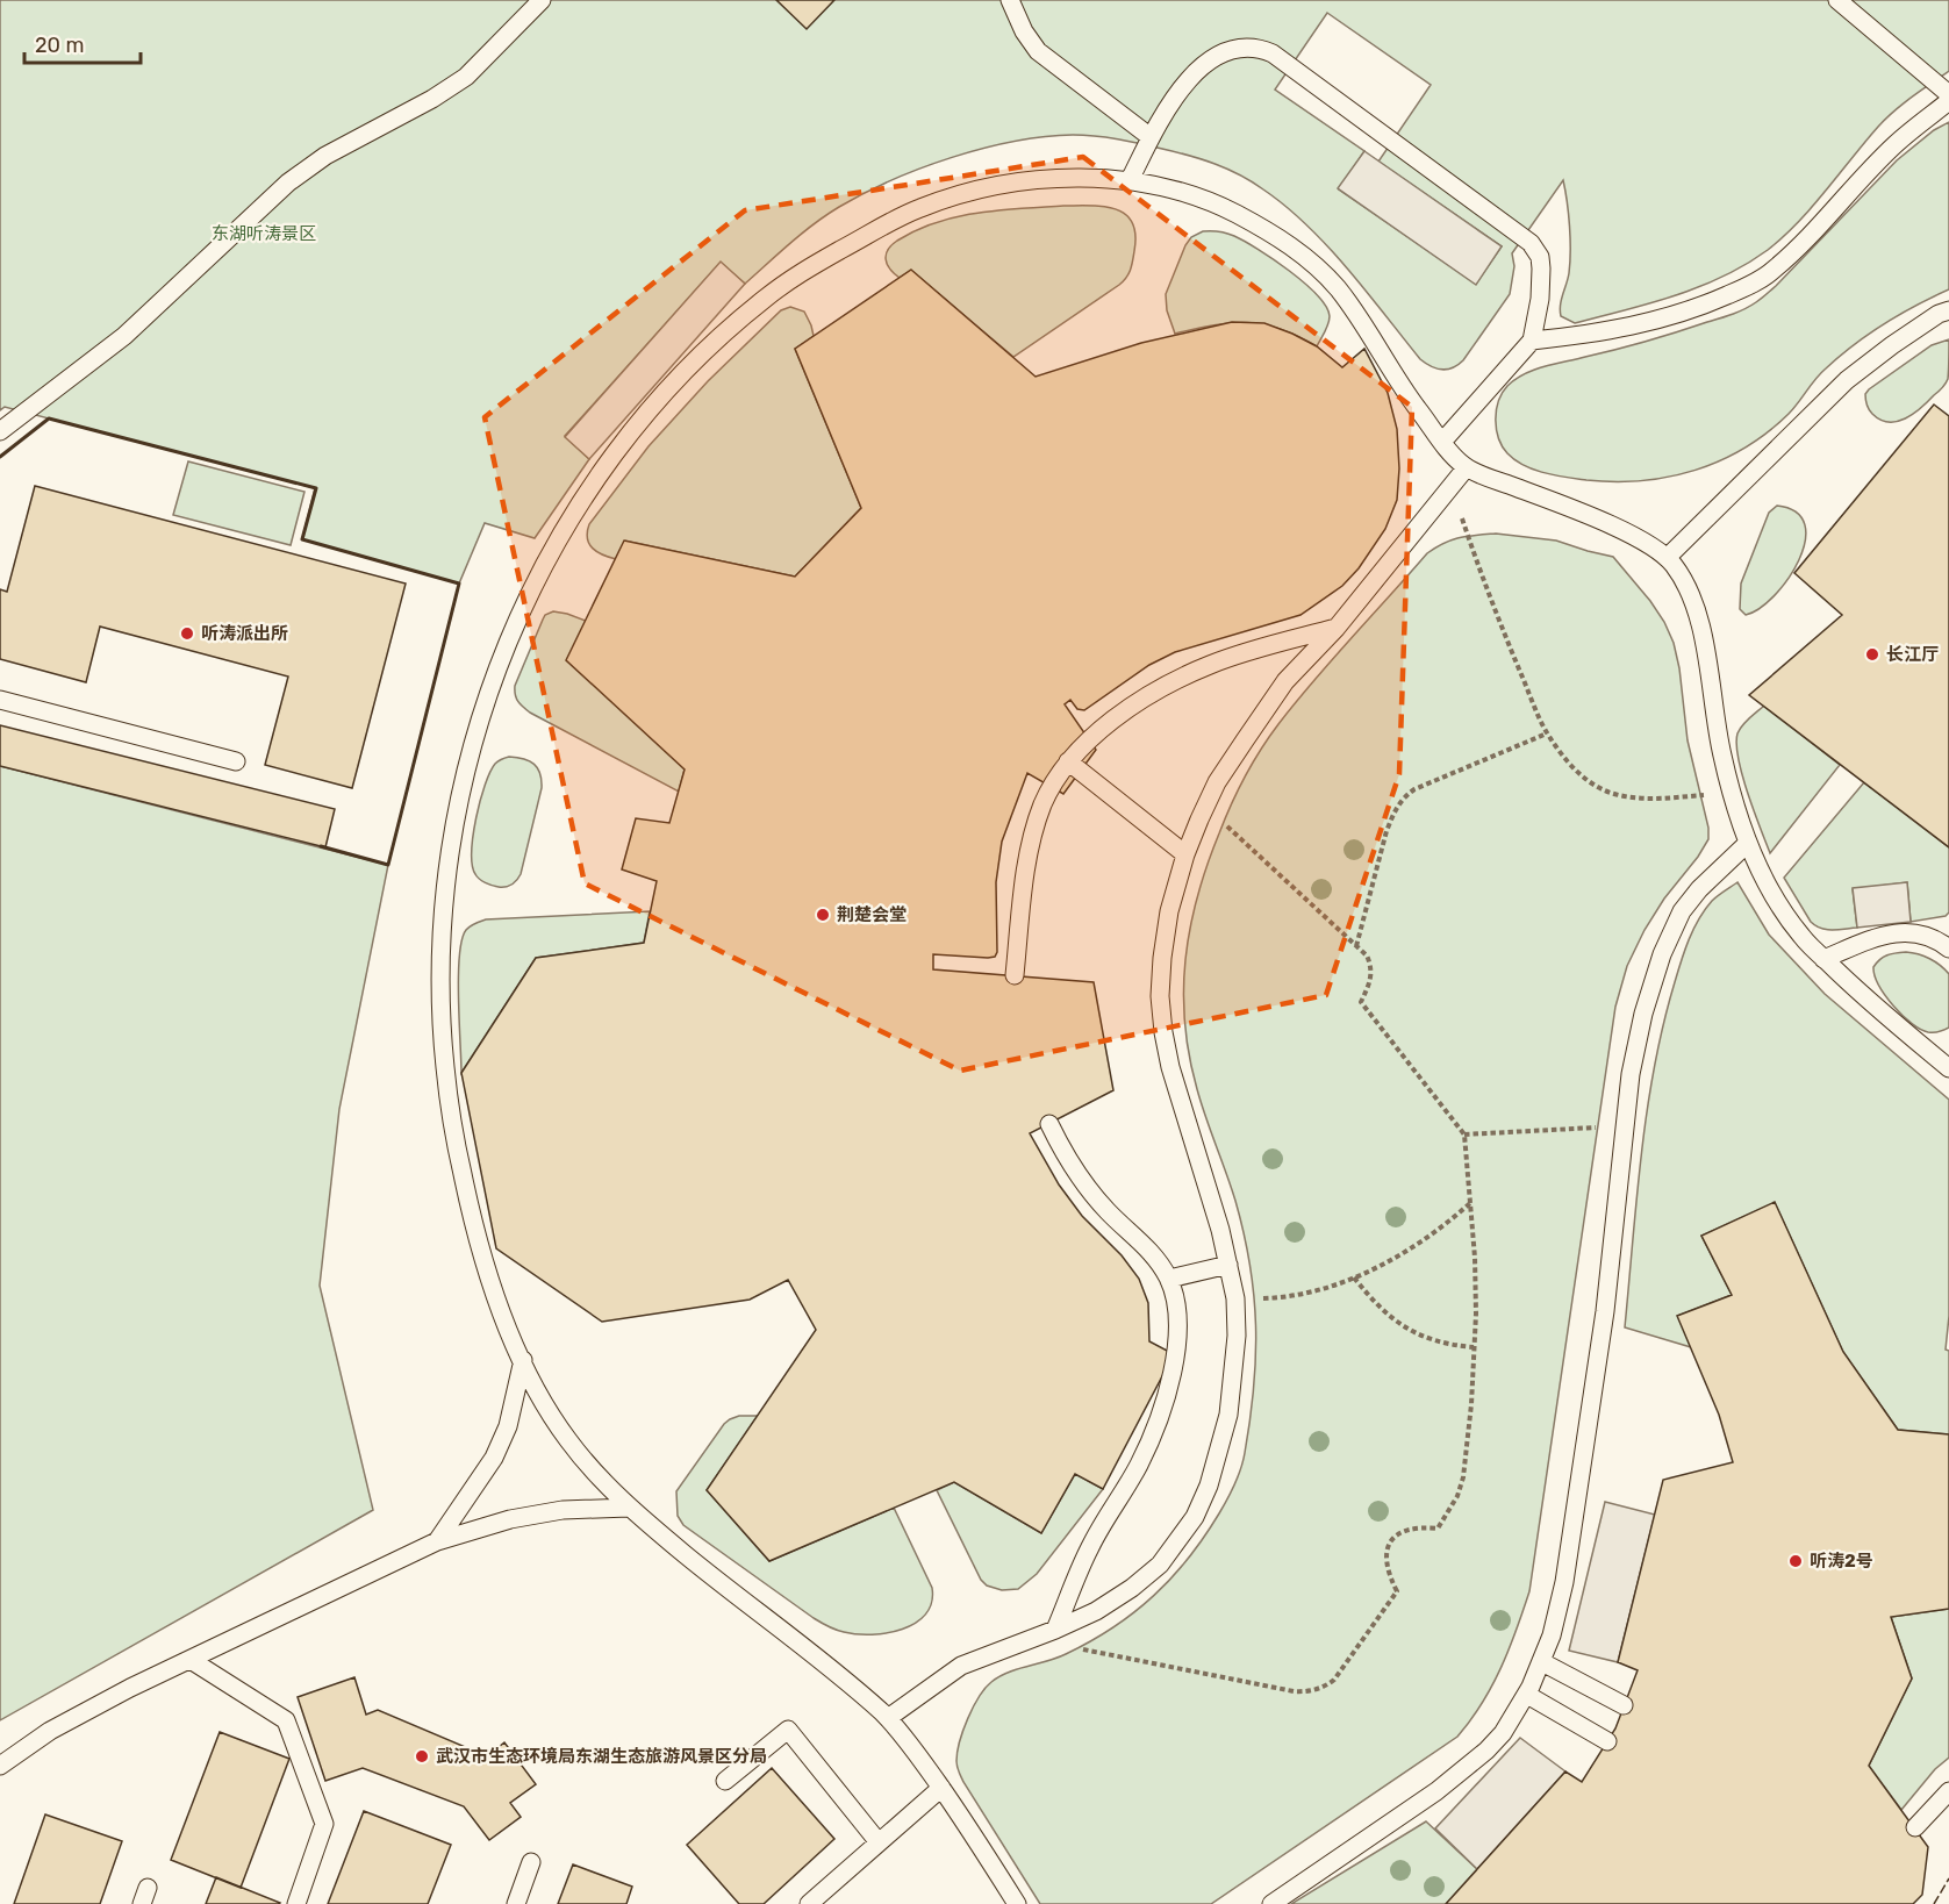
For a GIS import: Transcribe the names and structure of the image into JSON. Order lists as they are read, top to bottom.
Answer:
{
  "parks": ["东湖听涛景区"],
  "places": [
    "听涛派出所",
    "长江厅",
    "荆楚会堂",
    "听涛2号",
    "武汉市生态环境局东湖生态旅游风景区分局"
  ],
  "scale_bar": "20 m"
}
